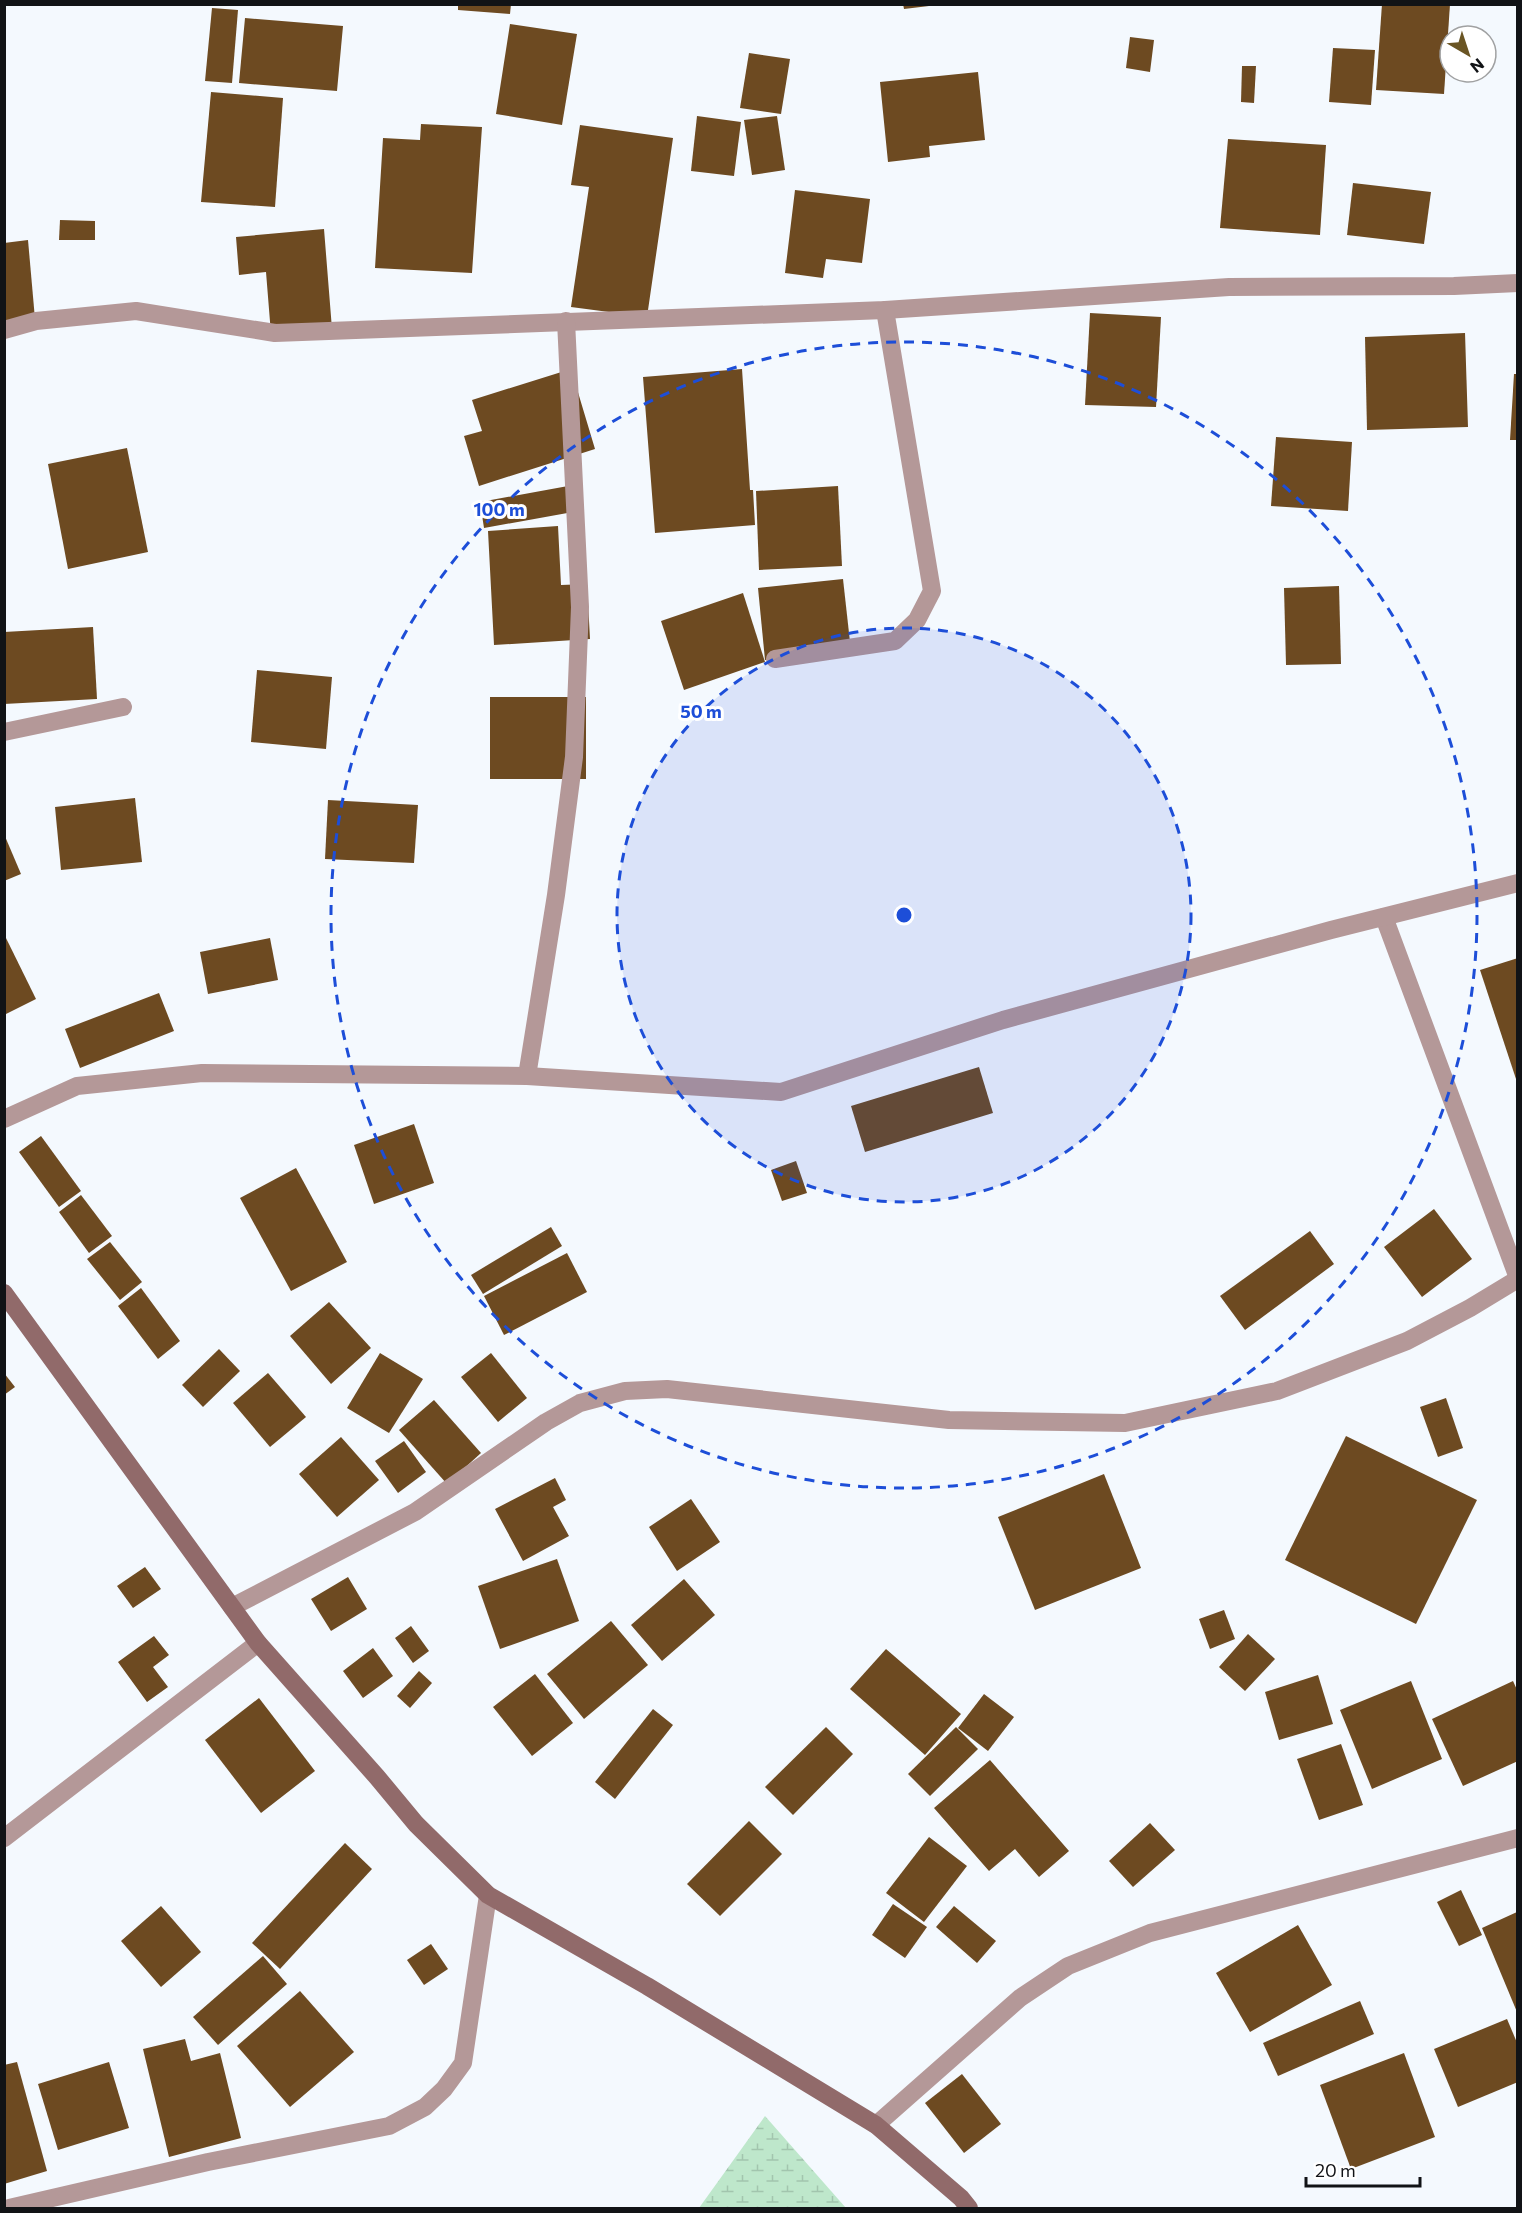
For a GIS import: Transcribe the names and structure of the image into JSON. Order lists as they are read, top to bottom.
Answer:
{
  "scale_bar": "20 m",
  "north": "bottom right",
  "rings": ["100 m", "50 m"]
}
